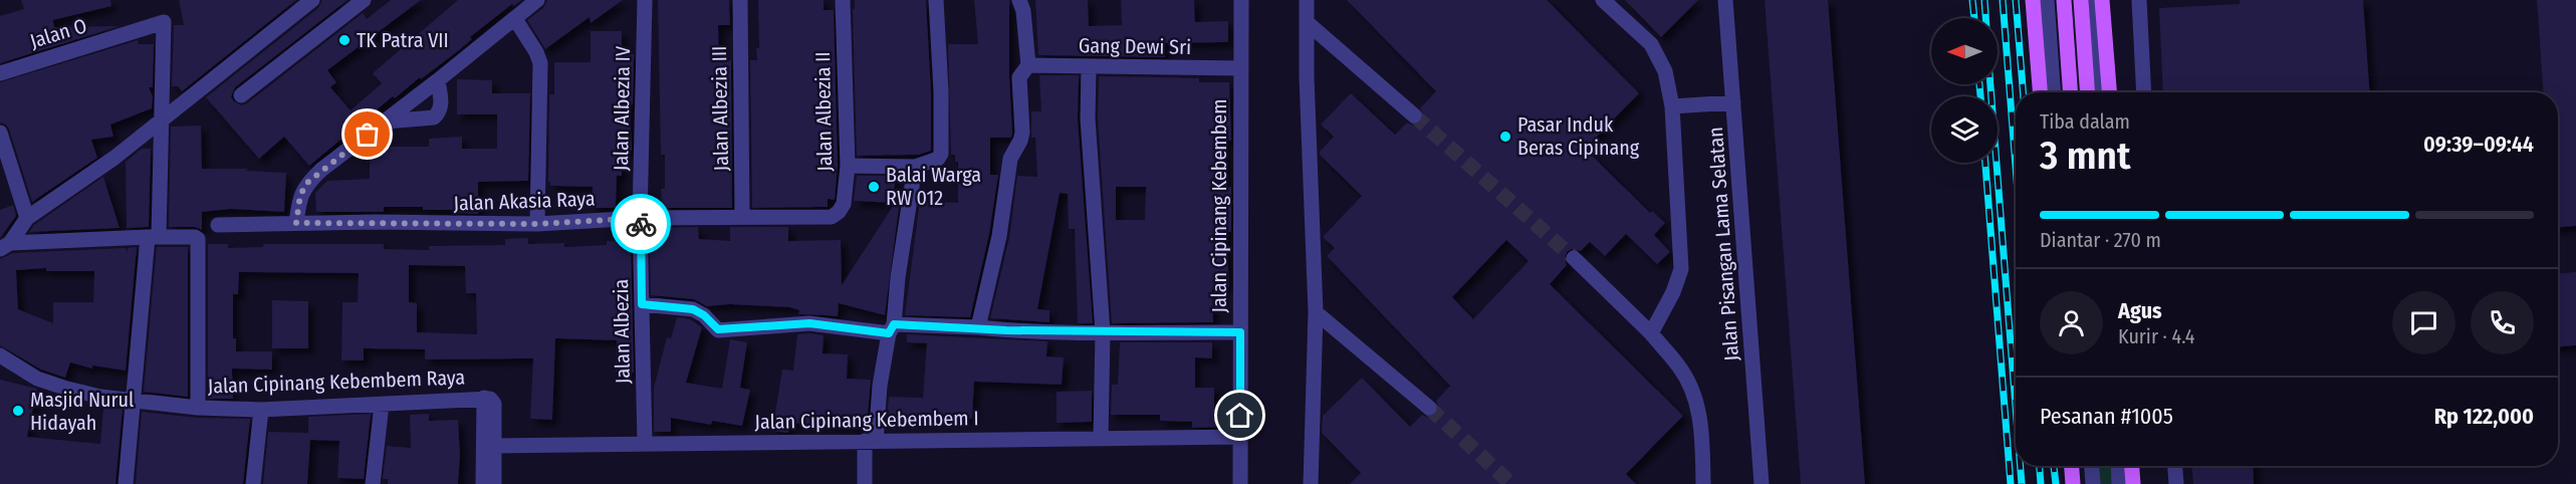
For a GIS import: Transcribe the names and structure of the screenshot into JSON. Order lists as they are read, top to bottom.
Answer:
{
  "streets": {
    "street": [
      "Jalan O",
      "Gang Dewi Sri",
      "Jalan Albezia IV",
      "Jalan Albezia III",
      "Jalan Albezia II",
      "Jalan Akasia Raya",
      "Jalan Cipinang Kebembem",
      "Jalan Pisangan Lama Selatan",
      "Jalan Albezia",
      "Jalan Cipinang Kebembem Raya",
      "Jalan Cipinang Kebembem I"
    ]
  },
  "crossings": [
    ["Gang Dewi Sri", "Jalan Cipinang Kebembem"],
    ["Jalan Albezia IV", "Jalan Akasia Raya"],
    ["Jalan Albezia IV", "Jalan Albezia"],
    ["Jalan Albezia III", "Jalan Akasia Raya"],
    ["Jalan Albezia II", "Jalan Akasia Raya"],
    ["Jalan Akasia Raya", "Jalan Albezia"],
    ["Jalan Cipinang Kebembem", "Jalan Cipinang Kebembem I"],
    ["Jalan Albezia", "Jalan Cipinang Kebembem I"],
    ["Jalan Cipinang Kebembem Raya", "Jalan Cipinang Kebembem I"]
  ],
  "places": [
    "TK Patra VII",
    "Pasar Induk Beras Cipinang",
    "Balai Warga RW 012",
    "Masjid Nurul Hidayah"
  ],
  "north": "left",
  "page": {
    "heading": ["3 mnt", "Tiba dalam", "09:39–09:44"],
    "panel": [
      "Agus",
      "Kurir · 4.4",
      "Pesanan #1005",
      "Rp 122,000"
    ],
    "bar": "Diantar · 270 m"
  }
}
